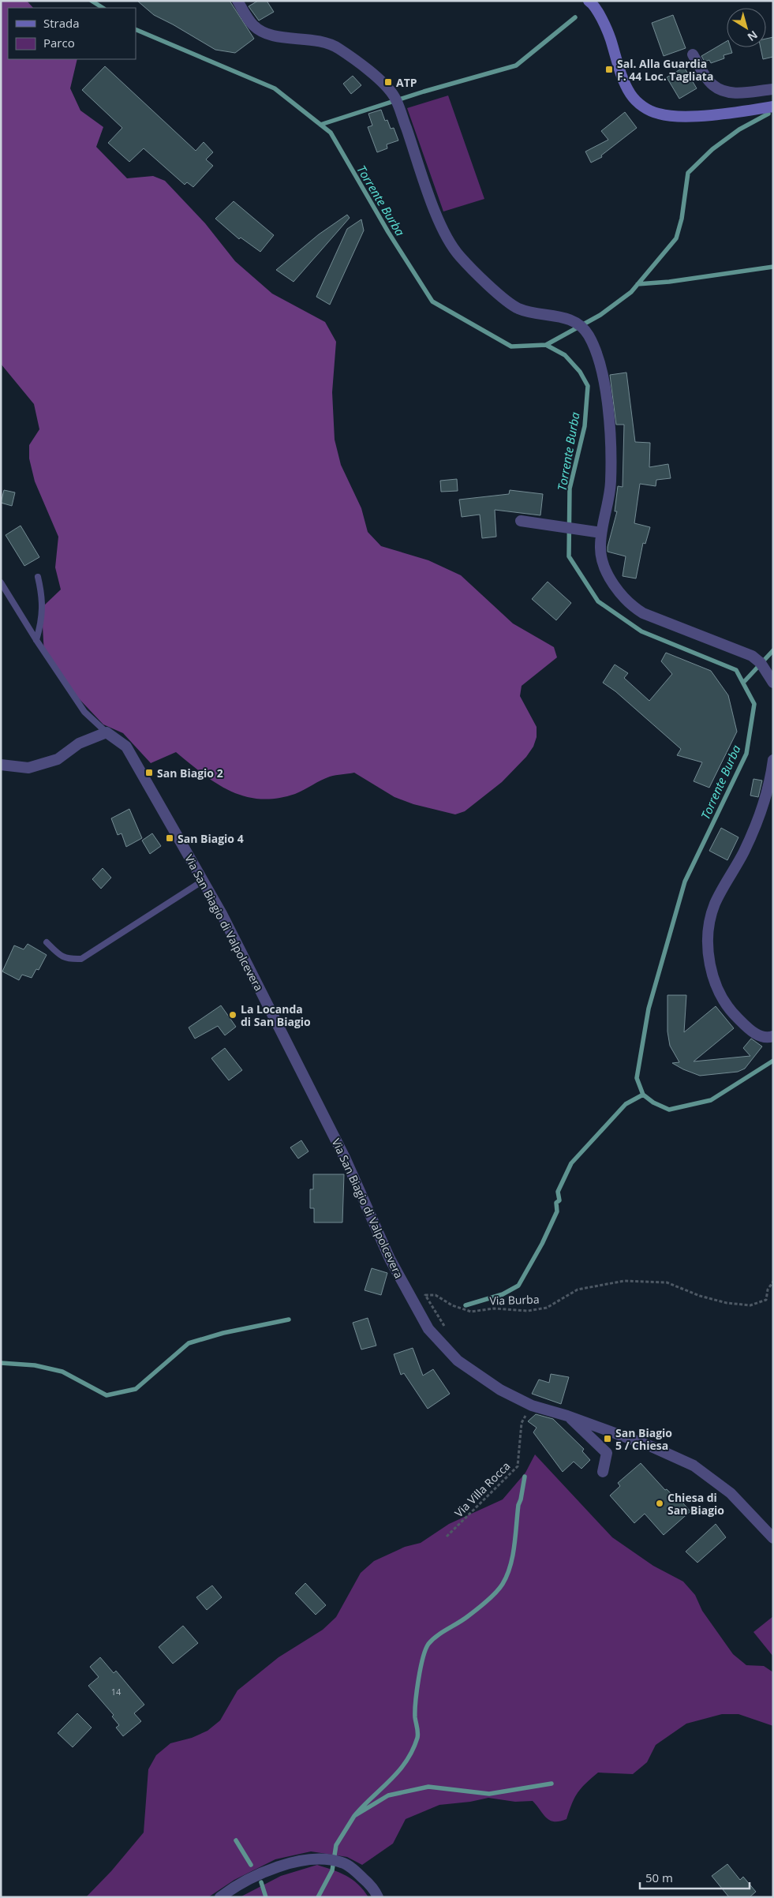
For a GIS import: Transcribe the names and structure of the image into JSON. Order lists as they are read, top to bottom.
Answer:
{
  "streets": {
    "street": ["Via San Biagio di Valpolcevera"],
    "path": ["Via Burba", "Via Villa Rocca"]
  },
  "crossings": [
    ["Via San Biagio di Valpolcevera", "Via Villa Rocca"]
  ],
  "water": ["Torrente Burba"],
  "places": {
    "transit": [
      "Sal. Alla Guardia F. 44 Loc. Tagliata",
      "ATP",
      "San Biagio 2",
      "San Biagio 4",
      "San Biagio 5 / Chiesa"
    ],
    "other": ["La Locanda di San Biagio", "Chiesa di San Biagio"]
  },
  "house_numbers": ["14"],
  "legend": ["Strada", "Parco"],
  "scale_bar": "50 m",
  "north": "bottom right"
}
